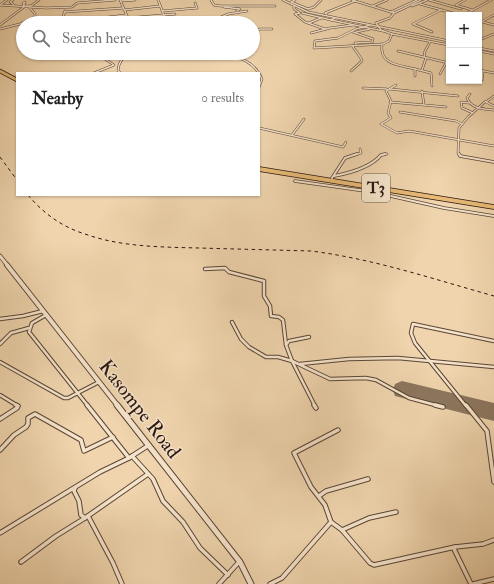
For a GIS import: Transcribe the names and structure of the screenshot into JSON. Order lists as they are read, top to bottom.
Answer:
{
  "streets": {
    "highway": ["T3"],
    "street": ["Kasompe Road"]
  },
  "page": {
    "map_buttons": ["+", "−"],
    "search": "Search here",
    "heading": ["Nearby", "0 results"]
  }
}
